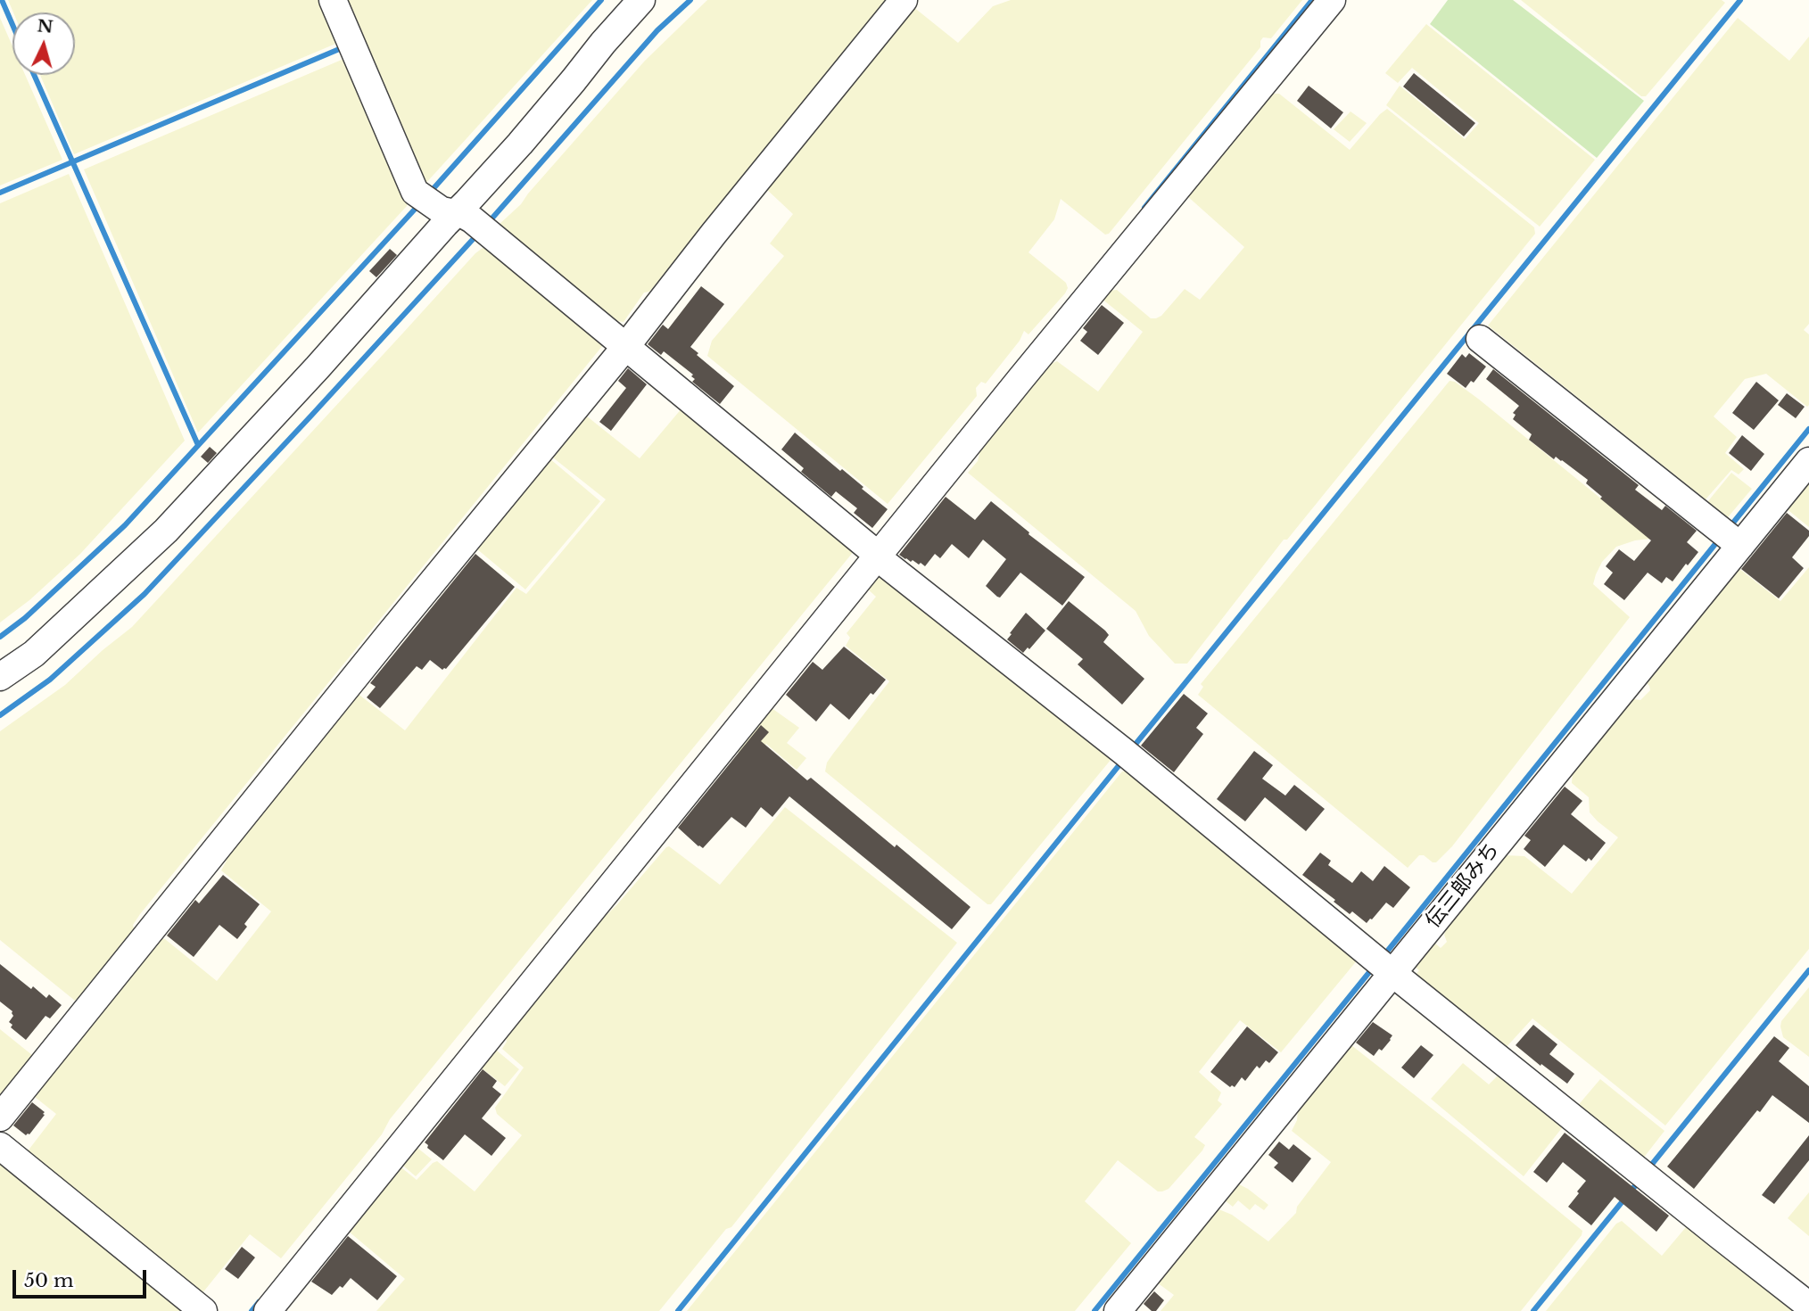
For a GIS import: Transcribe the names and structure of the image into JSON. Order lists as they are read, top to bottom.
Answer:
{
  "streets": {
    "street": ["伝三郎みち"]
  },
  "scale_bar": "50 m",
  "north": "top"
}
